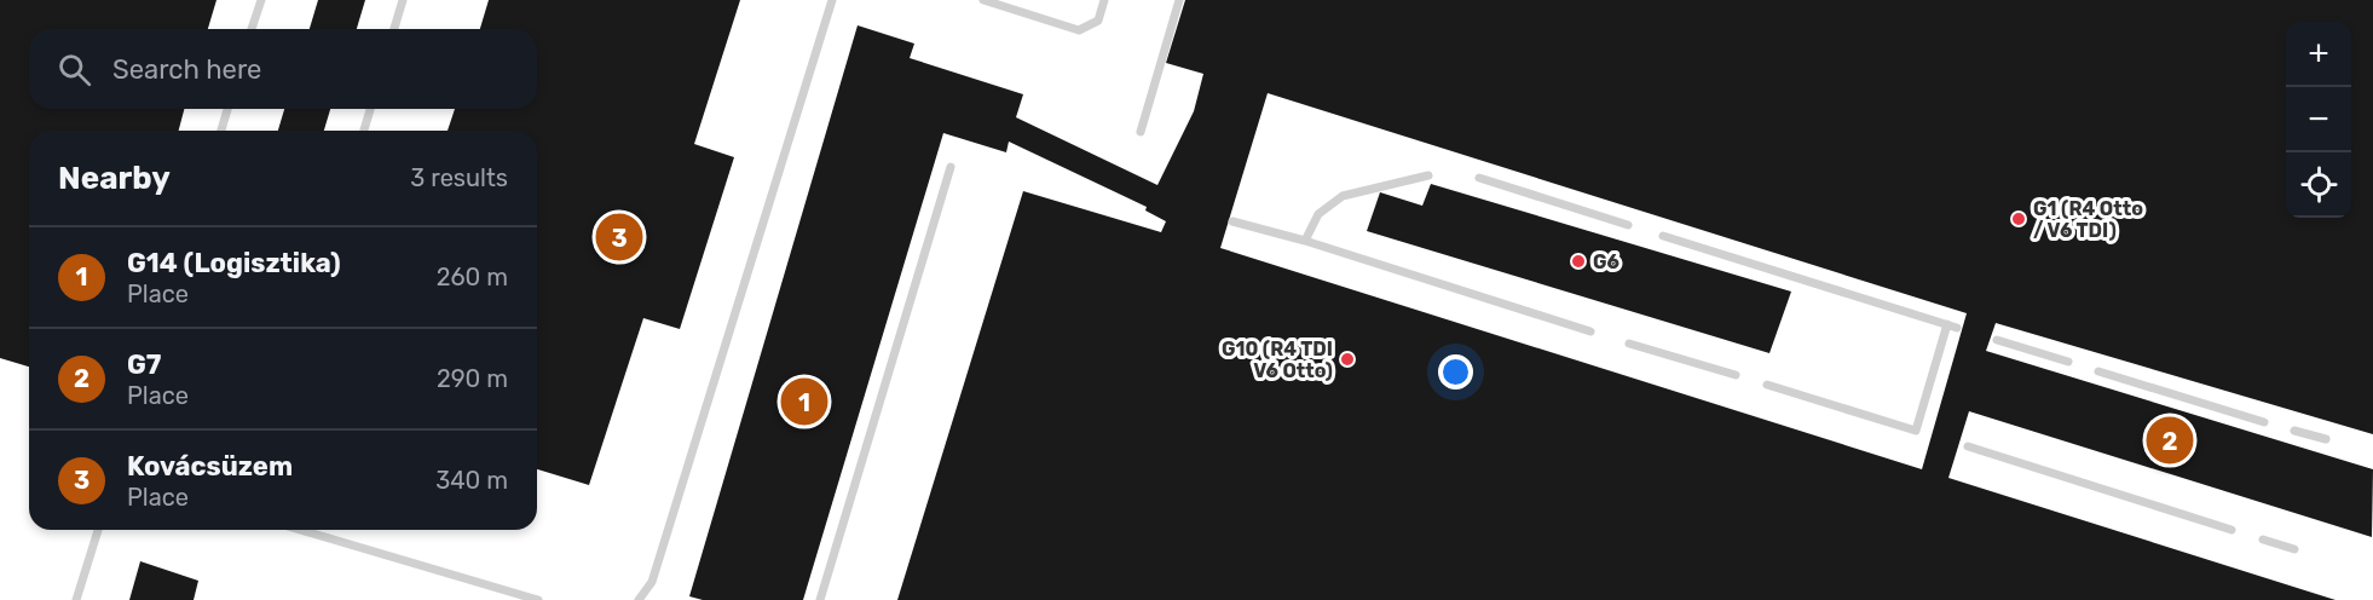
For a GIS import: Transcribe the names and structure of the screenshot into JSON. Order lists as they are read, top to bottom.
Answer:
{
  "places": ["G1 (R4 Otto / V6 TDI)", "G6", "G10 (R4 TDI V6 Otto)"],
  "page": {
    "map_buttons": ["+", "−"],
    "search": "Search here",
    "heading": ["Nearby", "3 results"],
    "pins": ["3", "1", "2"],
    "list": [
      {
        "mark": "1",
        "name": "G14 (Logisztika)",
        "note": "Place",
        "value": "260 m"
      },
      {
        "mark": "2",
        "name": "G7",
        "note": "Place",
        "value": "290 m"
      },
      {
        "mark": "3",
        "name": "Kovácsüzem",
        "note": "Place",
        "value": "340 m"
      }
    ]
  }
}
